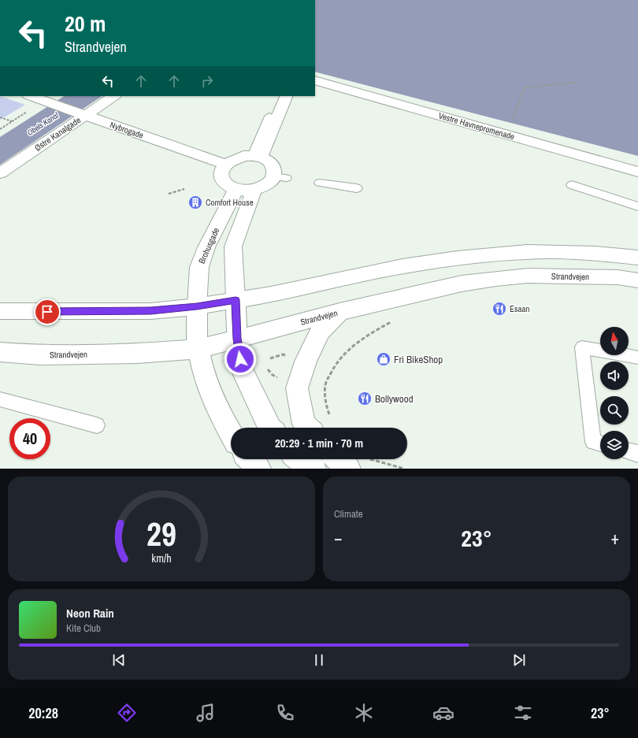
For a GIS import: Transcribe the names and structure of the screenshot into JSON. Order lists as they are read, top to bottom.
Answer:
{
  "streets": {
    "street": [
      "Vestre Havnepromenade",
      "Nybrogade",
      "Østre Kanalgade",
      "Brohusgade",
      "Strandvejen"
    ]
  },
  "crossings": [
    ["Nybrogade", "Østre Kanalgade"],
    ["Nybrogade", "Brohusgade"],
    ["Brohusgade", "Strandvejen"]
  ],
  "water": ["Obels Kanal"],
  "places": {
    "building": ["Comfort House"],
    "restaurant": ["Esaan", "Bollywood"],
    "shop": ["Fri BikeShop"]
  },
  "north": "top",
  "page": {
    "turn": ["20 m", "Strandvejen"],
    "limit": "40",
    "trip": "20:29 · 1 min · 70 m",
    "tile": "Climate",
    "heat": ["−", "23°", "+"],
    "song": ["Neon Rain", "Kite Club"],
    "tabs": ["20:28", "23°"],
    "gauge": ["29", "km/h"]
  }
}
